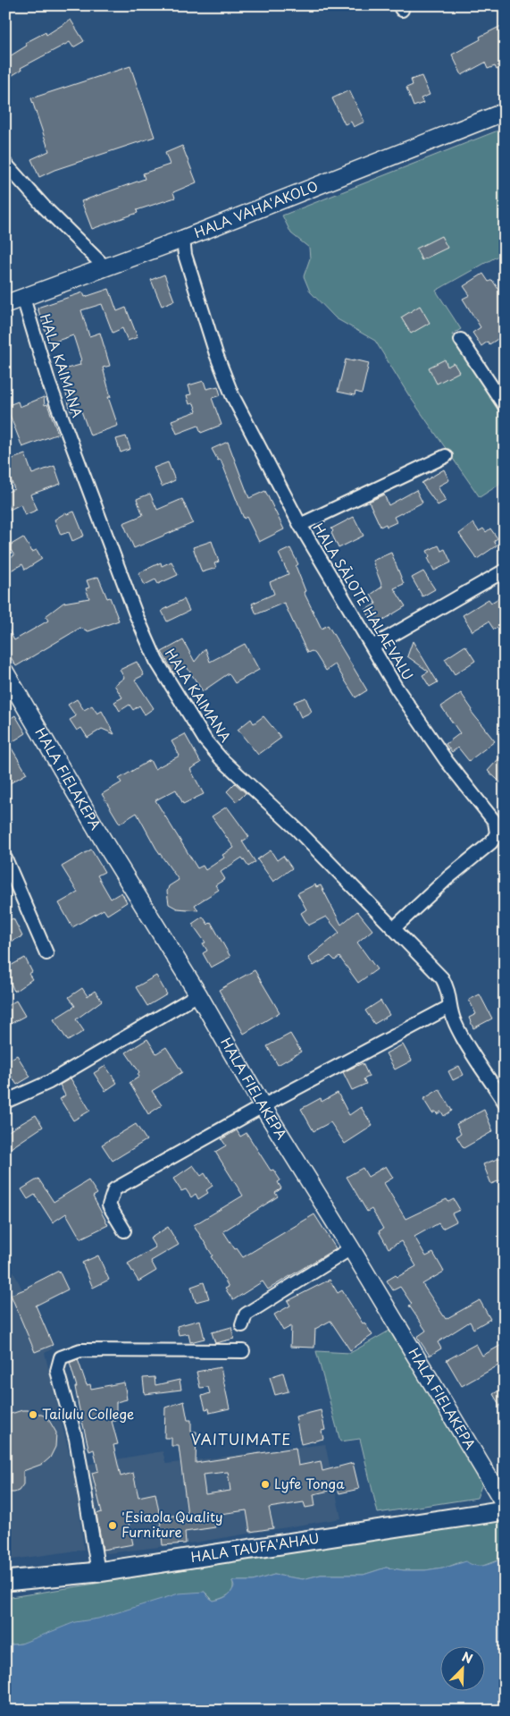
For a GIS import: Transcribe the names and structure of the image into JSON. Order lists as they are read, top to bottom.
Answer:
{
  "streets": {
    "main road": ["HALA TAUFA'AHAU"],
    "street": [
      "HALA VAHA'AKOLO",
      "HALA KAIMANA",
      "HALA SĀLOTE HALAEVALU",
      "HALA FIELAKEPA"
    ]
  },
  "crossings": [
    ["HALA VAHA'AKOLO", "HALA KAIMANA"],
    ["HALA VAHA'AKOLO", "HALA SĀLOTE HALAEVALU"],
    ["HALA KAIMANA", "HALA SĀLOTE HALAEVALU"]
  ],
  "districts": ["VAITUIMATE"],
  "places": ["Tailulu College", "Lyfe Tonga", "'Esiaola Quality Furniture"],
  "north": "top right"
}
